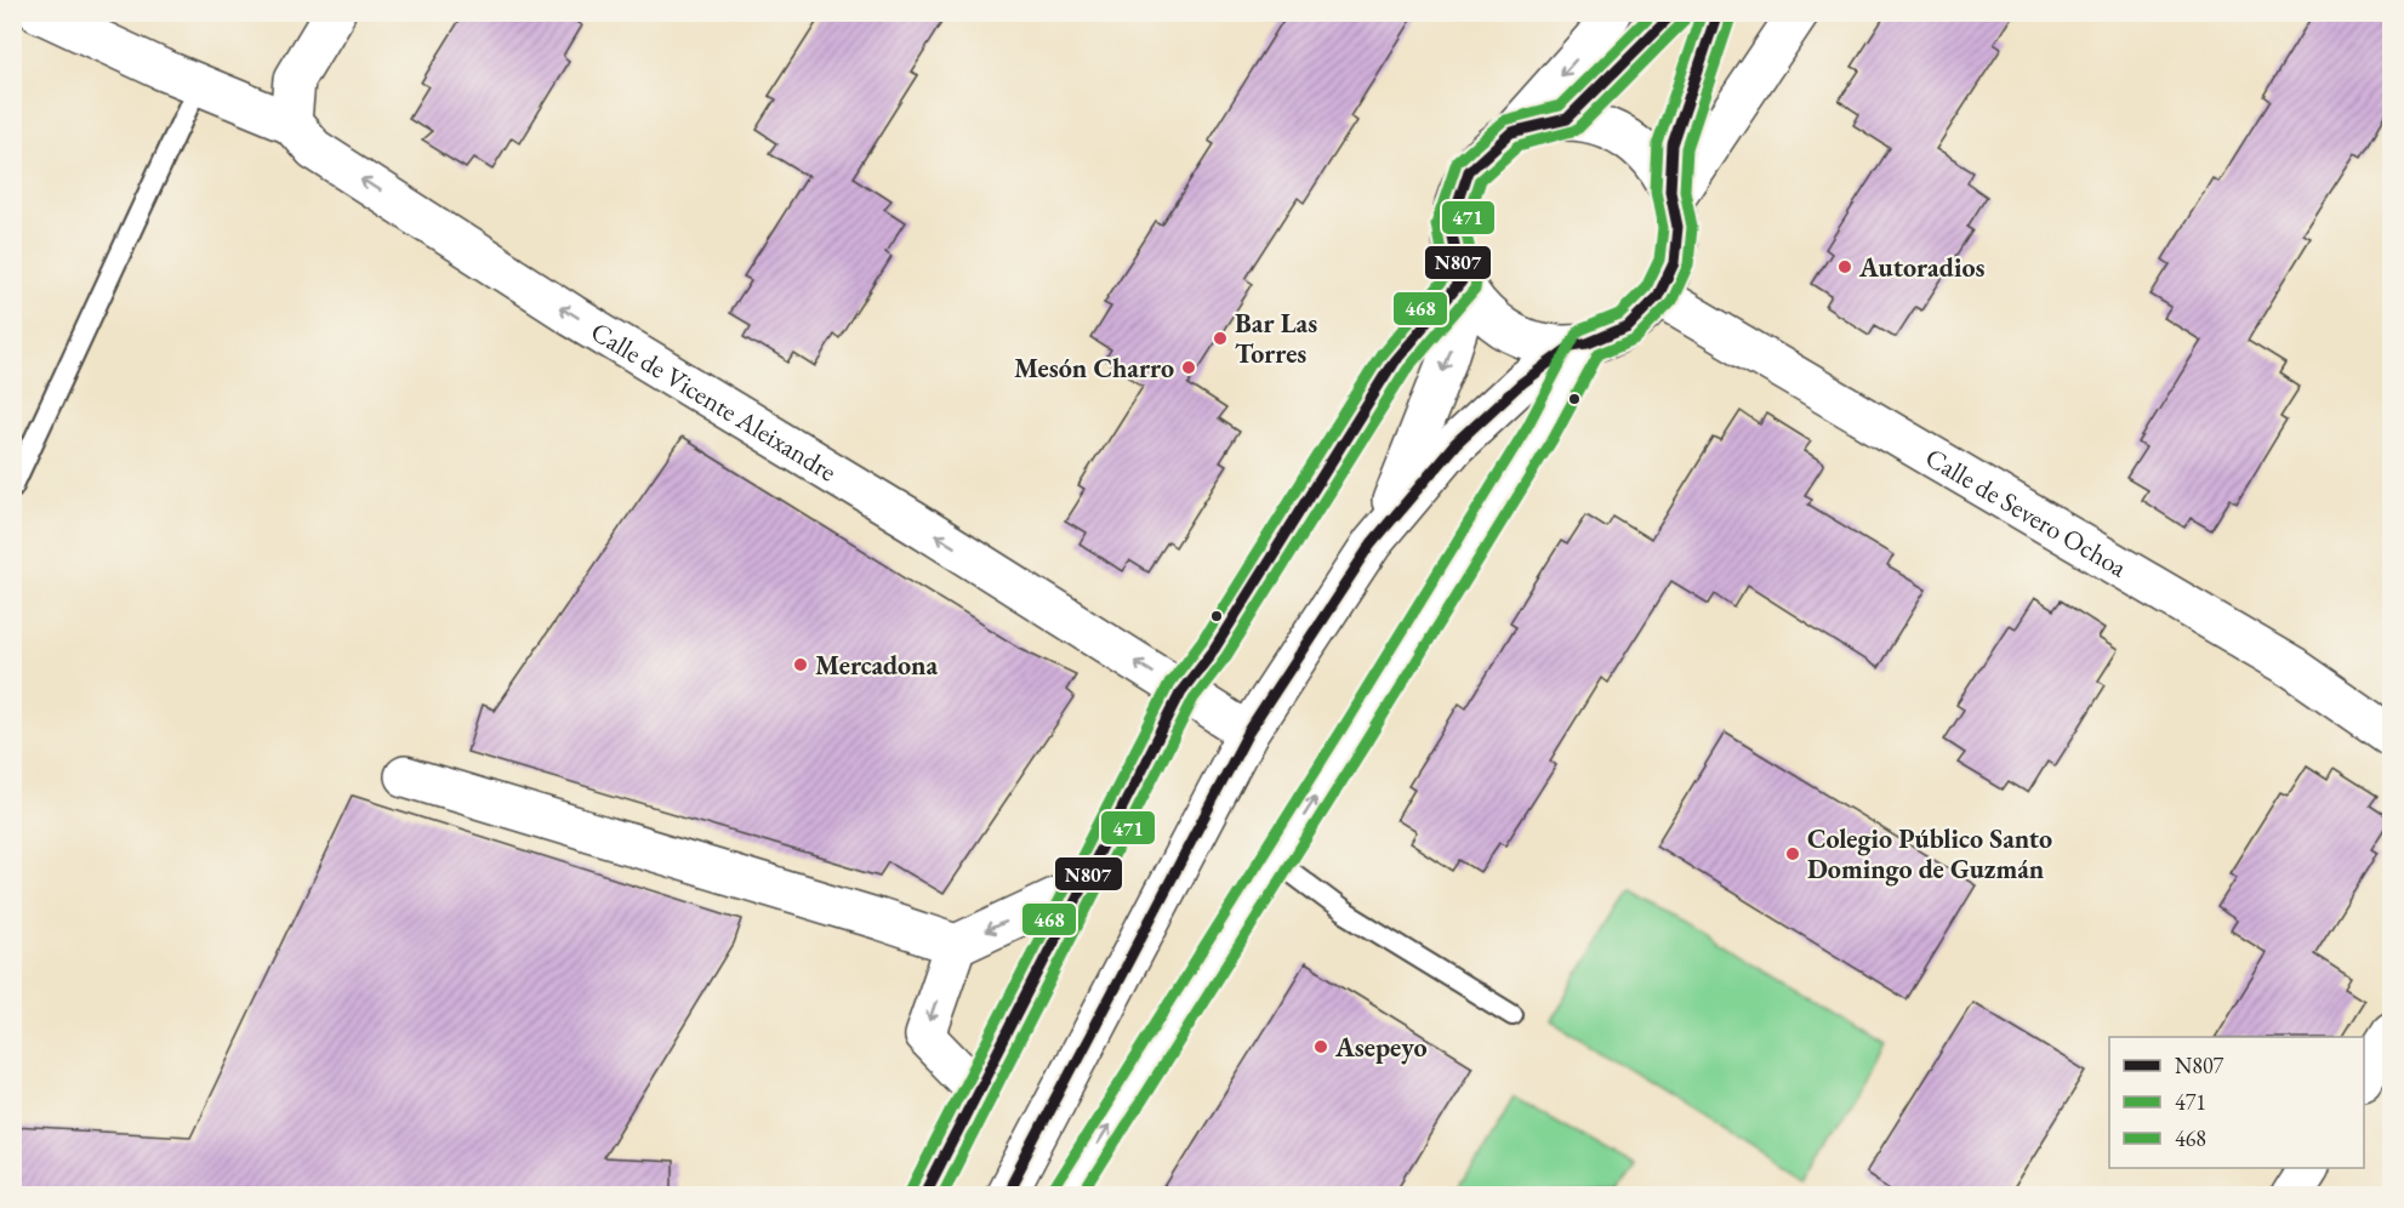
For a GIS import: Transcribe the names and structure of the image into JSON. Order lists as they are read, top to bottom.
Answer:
{
  "streets": {
    "street": ["Calle de Vicente Aleixandre", "Calle de Severo Ochoa"]
  },
  "one_way": ["Calle de Vicente Aleixandre"],
  "places": [
    "Autoradios",
    "Bar Las Torres",
    "Mesón Charro",
    "Mercadona",
    "Colegio Público Santo Domingo de Guzmán",
    "Asepeyo"
  ],
  "lines": ["transit line N807", "transit line 468", "transit line 471"],
  "legend": ["N807", "471", "468"]
}
